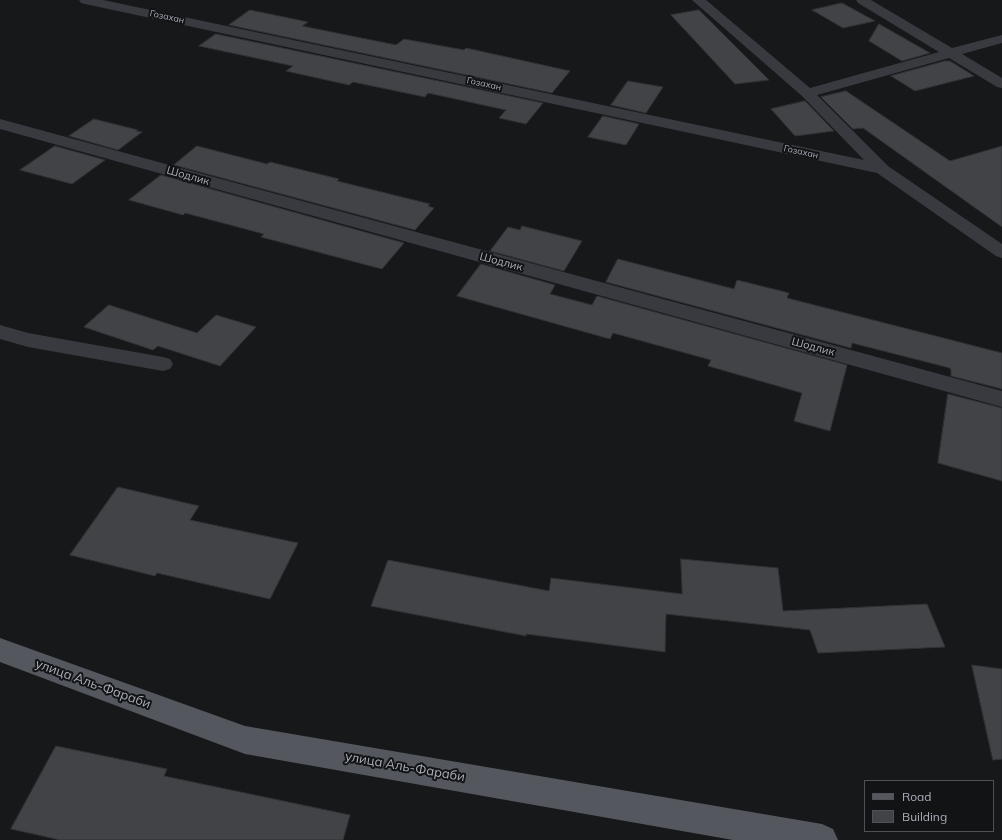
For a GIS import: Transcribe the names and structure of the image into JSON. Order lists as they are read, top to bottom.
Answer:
{
  "streets": {
    "main road": ["улица Аль-Фараби"],
    "street": ["Гозахан", "Шодлик"]
  },
  "legend": ["Road", "Building"]
}
